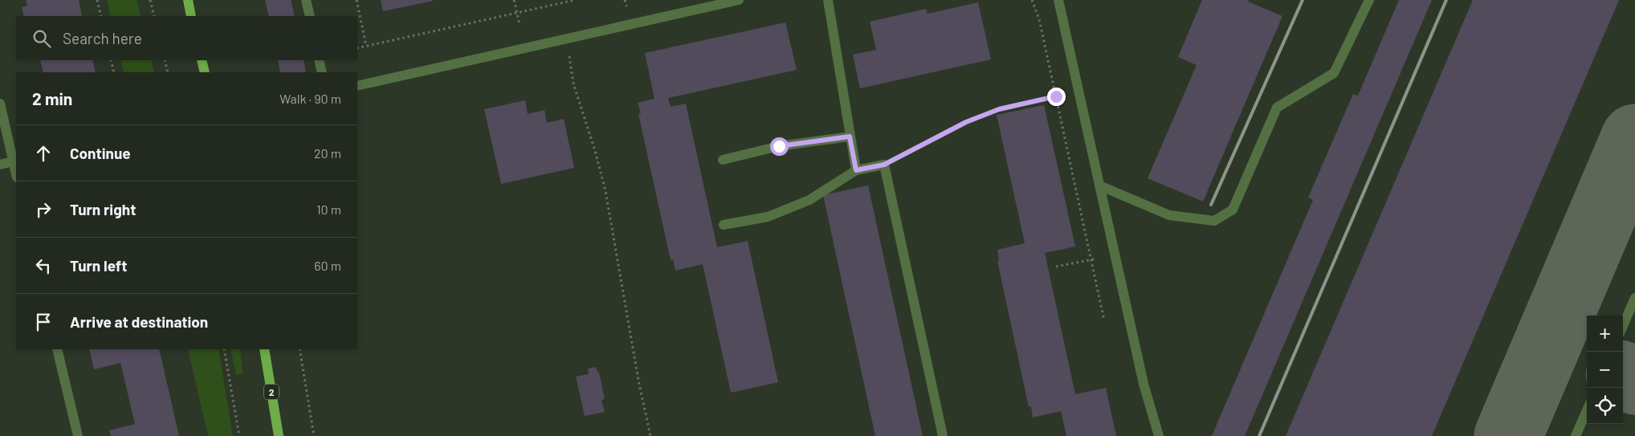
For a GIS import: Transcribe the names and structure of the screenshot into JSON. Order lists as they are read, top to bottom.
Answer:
{
  "streets": {
    "main road": ["2"]
  },
  "page": {
    "search": "Search here",
    "heading": ["2 min", "Walk · 90 m"],
    "list": [
      ["Continue", "20 m"],
      ["Turn right", "10 m"],
      ["Turn left", "60 m"],
      "Arrive at destination"
    ],
    "map_buttons": ["+", "−"]
  }
}
